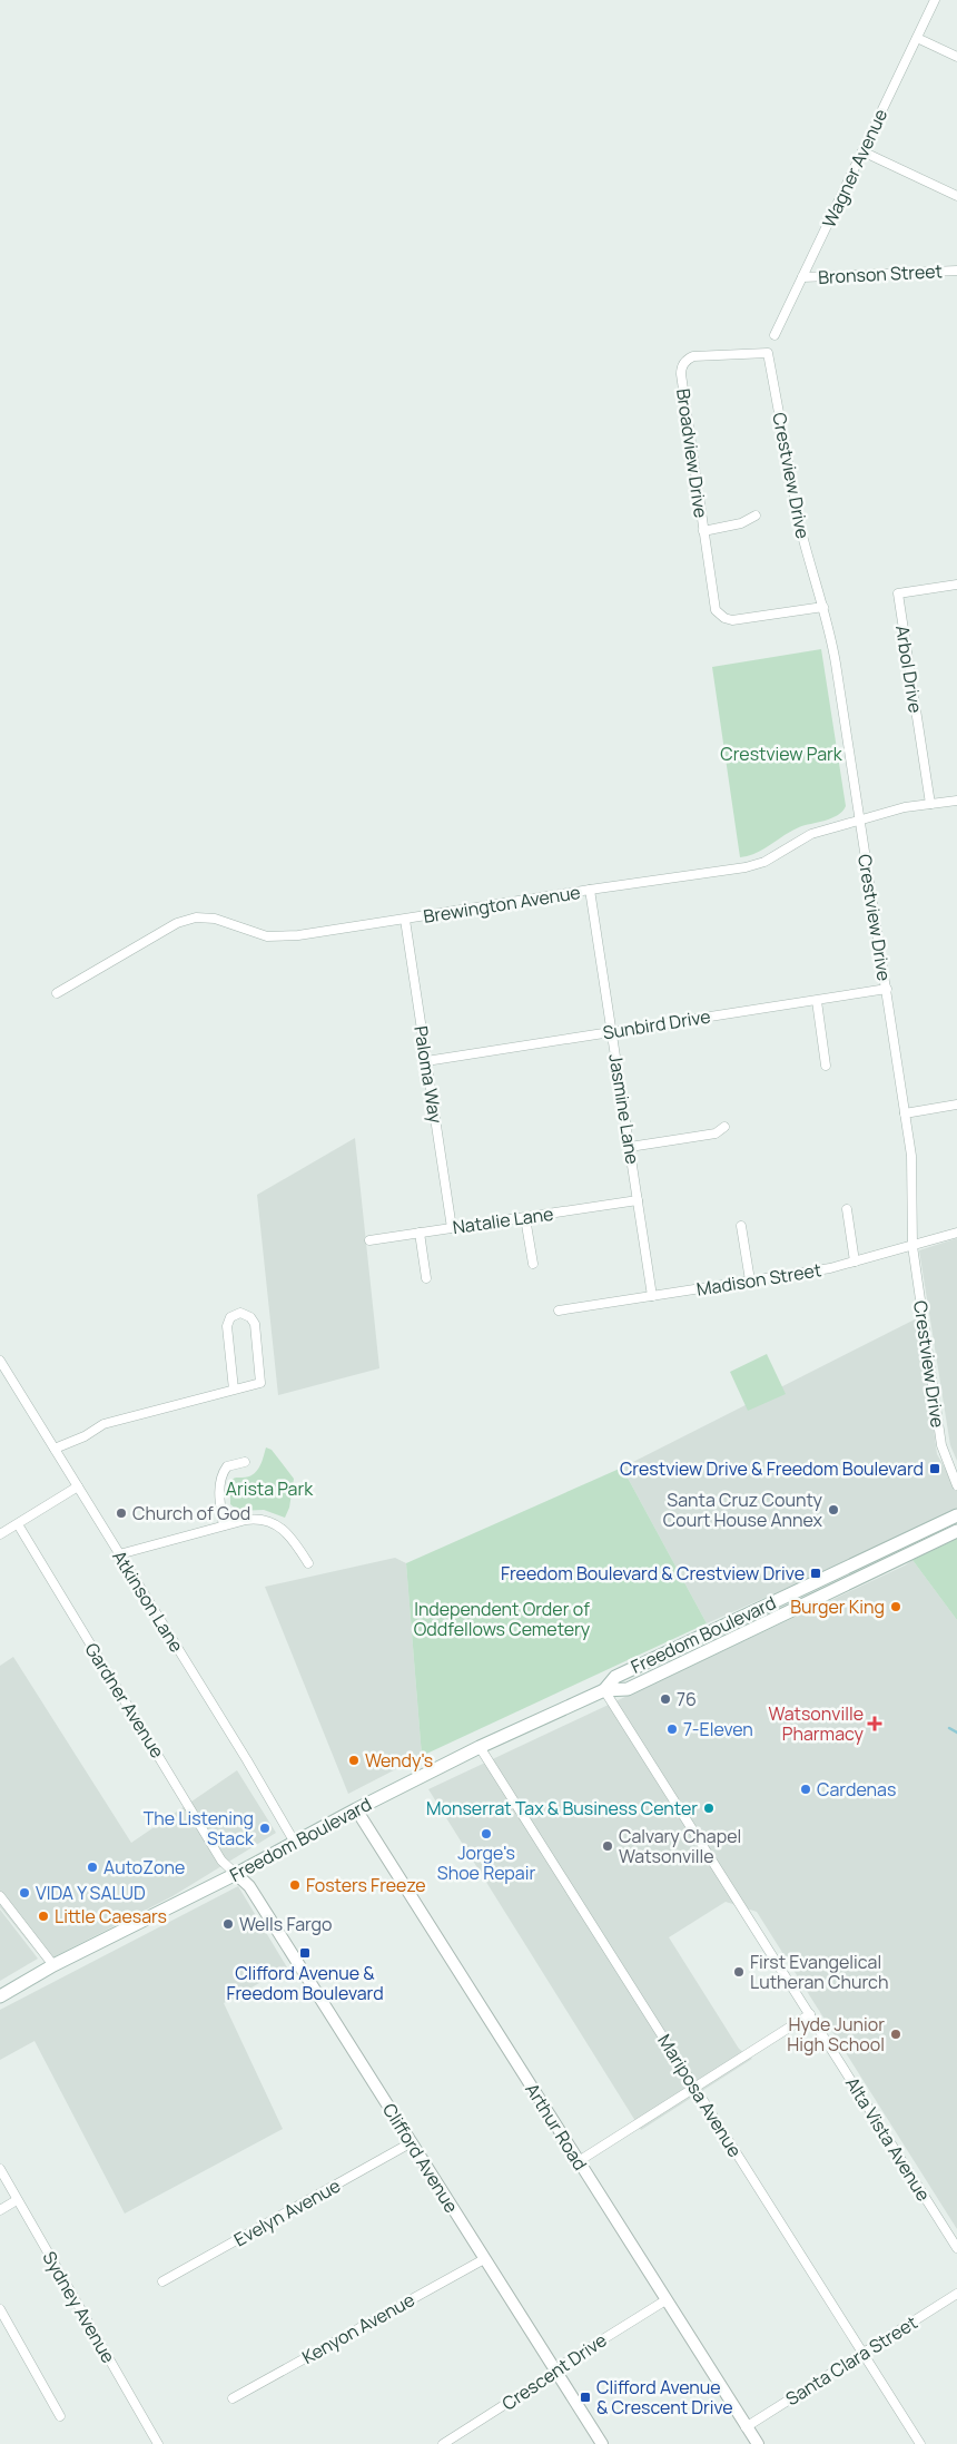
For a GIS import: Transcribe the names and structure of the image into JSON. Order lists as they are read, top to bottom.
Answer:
{
  "streets": {
    "main road": ["Freedom Boulevard"],
    "street": [
      "Wagner Avenue",
      "Bronson Street",
      "Broadview Drive",
      "Crestview Drive",
      "Arbol Drive",
      "Brewington Avenue",
      "Sunbird Drive",
      "Paloma Way",
      "Jasmine Lane",
      "Natalie Lane",
      "Madison Street",
      "Atkinson Lane",
      "Gardner Avenue",
      "Mariposa Avenue",
      "Arthur Road",
      "Alta Vista Avenue",
      "Clifford Avenue",
      "Evelyn Avenue",
      "Sydney Avenue",
      "Kenyon Avenue",
      "Santa Clara Street",
      "Crescent Drive"
    ]
  },
  "crossings": [
    ["Wagner Avenue", "Bronson Street"],
    ["Broadview Drive", "Crestview Drive"],
    ["Crestview Drive", "Brewington Avenue"],
    ["Crestview Drive", "Sunbird Drive"],
    ["Crestview Drive", "Madison Street"],
    ["Arbol Drive", "Brewington Avenue"],
    ["Brewington Avenue", "Paloma Way"],
    ["Brewington Avenue", "Jasmine Lane"],
    ["Sunbird Drive", "Paloma Way"],
    ["Sunbird Drive", "Jasmine Lane"],
    ["Paloma Way", "Natalie Lane"],
    ["Jasmine Lane", "Natalie Lane"],
    ["Jasmine Lane", "Madison Street"],
    ["Atkinson Lane", "Freedom Boulevard"],
    ["Freedom Boulevard", "Gardner Avenue"],
    ["Freedom Boulevard", "Mariposa Avenue"],
    ["Freedom Boulevard", "Arthur Road"],
    ["Freedom Boulevard", "Alta Vista Avenue"],
    ["Freedom Boulevard", "Clifford Avenue"],
    ["Gardner Avenue", "Clifford Avenue"],
    ["Mariposa Avenue", "Santa Clara Street"],
    ["Arthur Road", "Santa Clara Street"],
    ["Arthur Road", "Crescent Drive"],
    ["Clifford Avenue", "Evelyn Avenue"],
    ["Clifford Avenue", "Kenyon Avenue"],
    ["Clifford Avenue", "Crescent Drive"]
  ],
  "parks": ["Crestview Park", "Arista Park", "Independent Order of Oddfellows Cemetery"],
  "places": {
    "transit": [
      "Crestview Drive & Freedom Boulevard",
      "Freedom Boulevard & Crestview Drive",
      "Clifford Avenue & Freedom Boulevard",
      "Clifford Avenue & Crescent Drive"
    ],
    "other": [
      "Santa Cruz County Court House Annex",
      "Church of God",
      "Burger King",
      "76",
      "7-Eleven",
      "Wendy's",
      "Cardenas",
      "Monserrat Tax & Business Center",
      "The Listening Stack",
      "Jorge's Shoe Repair",
      "Calvary Chapel Watsonville",
      "AutoZone",
      "Fosters Freeze",
      "VIDA Y SALUD",
      "Little Caesars",
      "Wells Fargo",
      "First Evangelical Lutheran Church",
      "Hyde Junior High School"
    ],
    "health": ["Watsonville Pharmacy"]
  }
}
